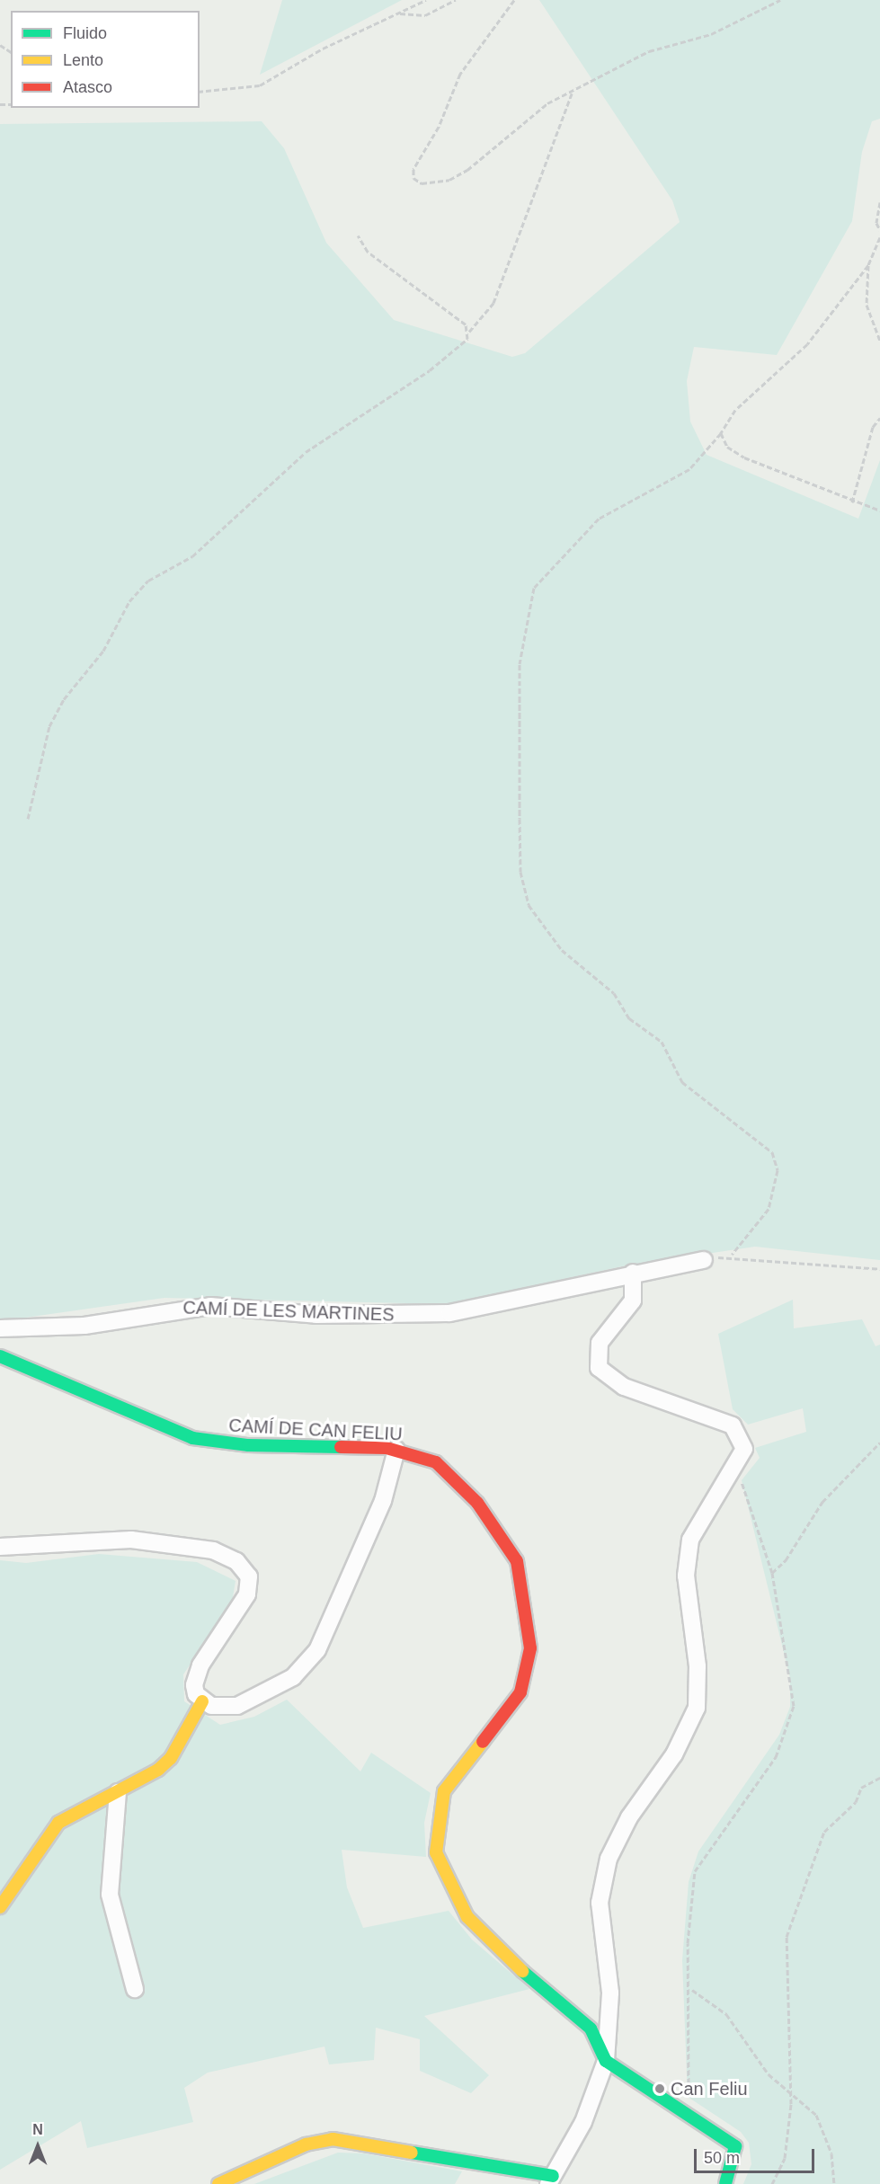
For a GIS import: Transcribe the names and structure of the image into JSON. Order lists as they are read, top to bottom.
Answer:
{
  "streets": {
    "street": ["CAMÍ DE LES MARTINES", "CAMÍ DE CAN FELIU"]
  },
  "places": ["Can Feliu"],
  "legend": ["Fluido", "Lento", "Atasco"],
  "scale_bar": "50 m",
  "north": "top"
}
